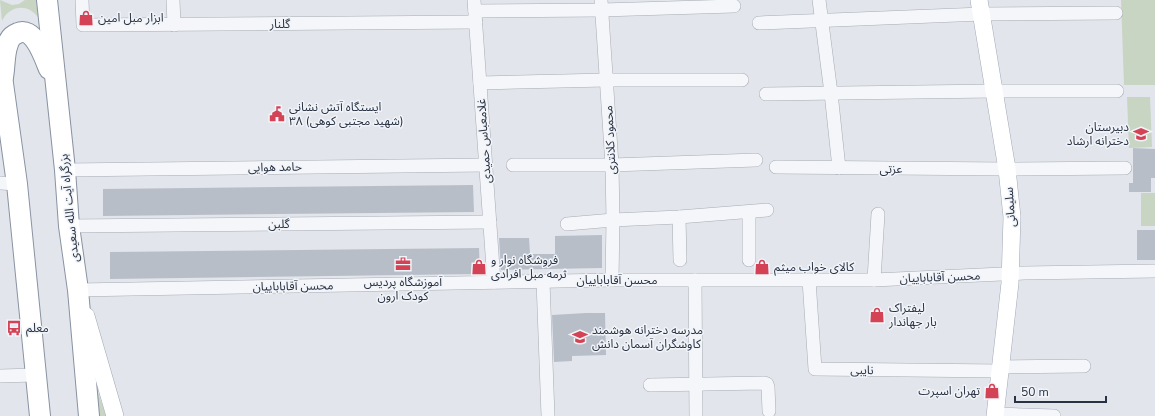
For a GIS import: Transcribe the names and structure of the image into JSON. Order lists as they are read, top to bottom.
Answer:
{
  "streets": {
    "highway": ["بزرگراه آیت الله سعیدی"],
    "main road": ["سلیمانی"],
    "street": [
      "گلنار",
      "محمود کلانتری",
      "غلامعباس حمیدی",
      "حامد هوایی",
      "عزتی",
      "گلبن",
      "محسن آقاباباییان",
      "نایبی"
    ]
  },
  "crossings": [
    ["گلنار", "محمود کلانتری"],
    ["گلنار", "غلامعباس حمیدی"],
    ["محمود کلانتری", "محسن آقاباباییان"],
    ["غلامعباس حمیدی", "حامد هوایی"],
    ["غلامعباس حمیدی", "گلبن"],
    ["غلامعباس حمیدی", "محسن آقاباباییان"],
    ["حامد هوایی", "بزرگراه آیت الله سعیدی"],
    ["عزتی", "سلیمانی"],
    ["سلیمانی", "محسن آقاباباییان"],
    ["سلیمانی", "نایبی"],
    ["بزرگراه آیت الله سعیدی", "گلبن"],
    ["بزرگراه آیت الله سعیدی", "محسن آقاباباییان"],
    ["محسن آقاباباییان", "نایبی"]
  ],
  "places": {
    "shop": [
      "ابزار مبل امین",
      "فروشگاه نوار و ثرمه مبل افرادی",
      "کالای خواب میثم",
      "لیفتراک بار جهاندار",
      "تهران اسپرت"
    ],
    "public building": ["ایستگاه آتش نشانی ۳۸ (شهید مجتبی کوهی)"],
    "school or university": ["دبیرستان دخترانه ارشاد", "مدرسه دخترانه هوشمند کاوشگران آسمان دانش"],
    "office": ["آموزشگاه پردیس کودک ارون"],
    "bus stop": ["معلم"]
  },
  "scale_bar": "50 m"
}
